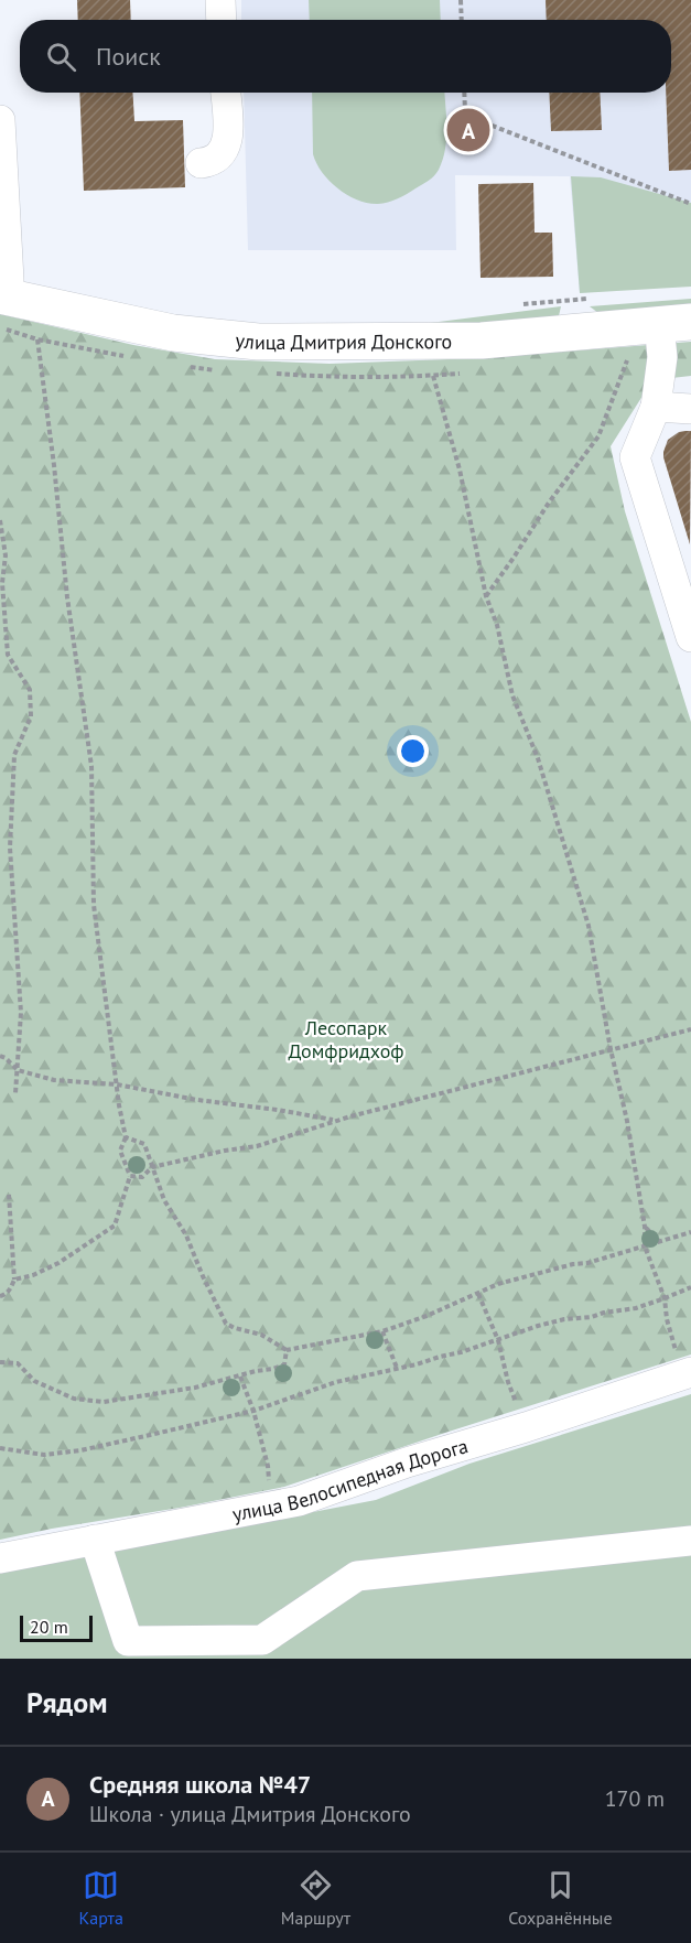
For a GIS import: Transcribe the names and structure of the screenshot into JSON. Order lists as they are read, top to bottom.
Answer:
{
  "streets": {
    "main road": ["улица Дмитрия Донского"],
    "street": ["улица Велосипедная Дорога"]
  },
  "parks": ["Лесопарк Домфридхоф"],
  "scale_bar": "20 m",
  "page": {
    "search": "Поиск",
    "pins": "A",
    "scale": "20 m",
    "heading": "Рядом",
    "list": [
      {
        "mark": "A",
        "name": "Средняя школа №47",
        "note": "Школа · улица Дмитрия Донского",
        "value": "170 m"
      }
    ],
    "nav": ["Карта", "Маршрут", "Сохранённые"]
  }
}
